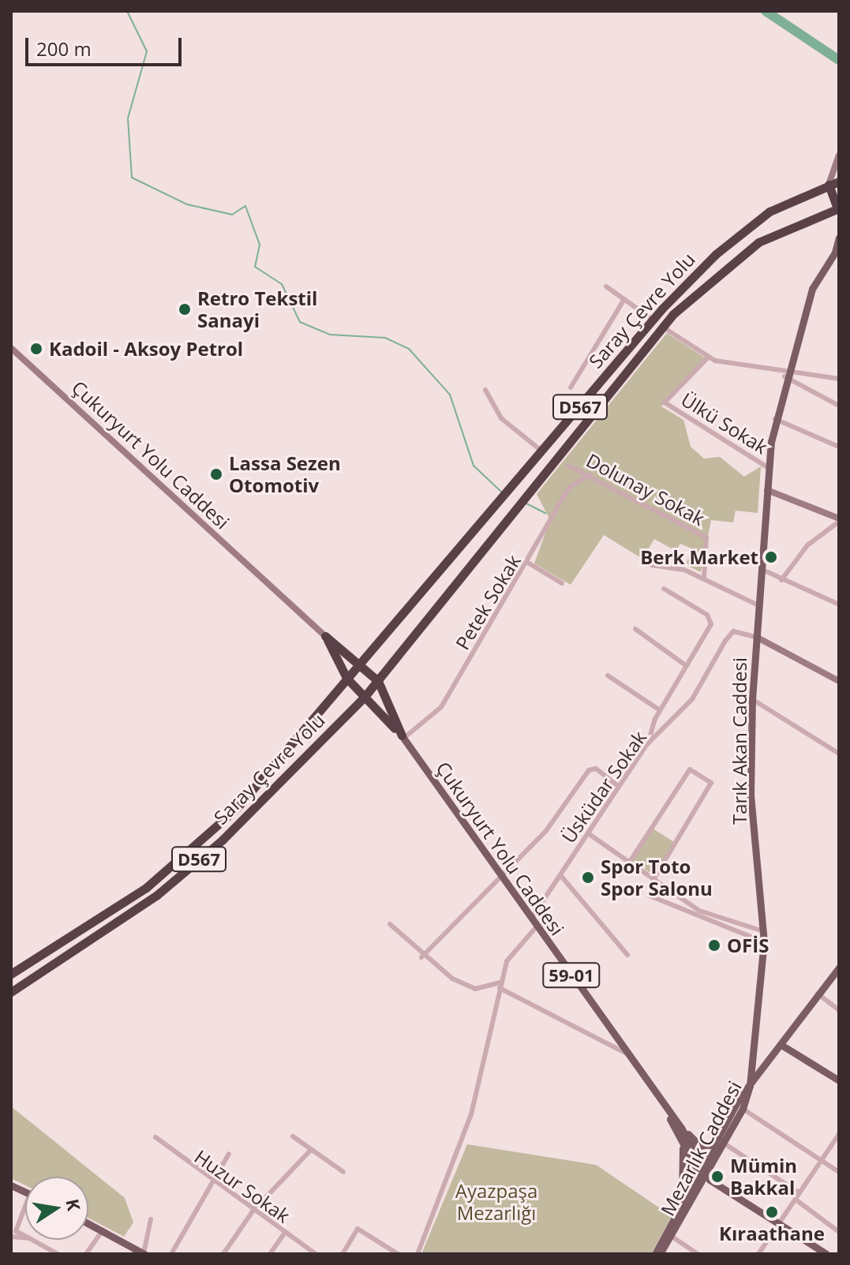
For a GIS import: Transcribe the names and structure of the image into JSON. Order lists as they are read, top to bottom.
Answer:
{
  "streets": {
    "highway": ["Saray Çevre Yolu", "D567", "59-01"],
    "main road": ["Çukuryurt Yolu Caddesi", "Tarık Akan Caddesi", "Mezarlık Caddesi"],
    "street": [
      "Ülkü Sokak",
      "Dolunay Sokak",
      "Petek Sokak",
      "Üsküdar Sokak",
      "Huzur Sokak"
    ]
  },
  "crossings": [
    ["Saray Çevre Yolu", "D567"],
    ["Saray Çevre Yolu", "59-01"],
    ["D567", "59-01"],
    ["Ülkü Sokak", "Tarık Akan Caddesi"],
    ["Çukuryurt Yolu Caddesi", "Petek Sokak"],
    ["Çukuryurt Yolu Caddesi", "Tarık Akan Caddesi"],
    ["Çukuryurt Yolu Caddesi", "Üsküdar Sokak"],
    ["Çukuryurt Yolu Caddesi", "59-01"],
    ["Çukuryurt Yolu Caddesi", "Mezarlık Caddesi"],
    ["Dolunay Sokak", "Petek Sokak"],
    ["Petek Sokak", "59-01"],
    ["Tarık Akan Caddesi", "Üsküdar Sokak"],
    ["Tarık Akan Caddesi", "Mezarlık Caddesi"]
  ],
  "parks": ["Ayazpaşa Mezarlığı"],
  "places": [
    "Retro Tekstil Sanayi",
    "Kadoil - Aksoy Petrol",
    "Lassa Sezen Otomotiv",
    "Berk Market",
    "Spor Toto Spor Salonu",
    "OFİS",
    "Mümin Bakkal",
    "Kıraathane"
  ],
  "scale_bar": "200 m",
  "north": "right"
}
